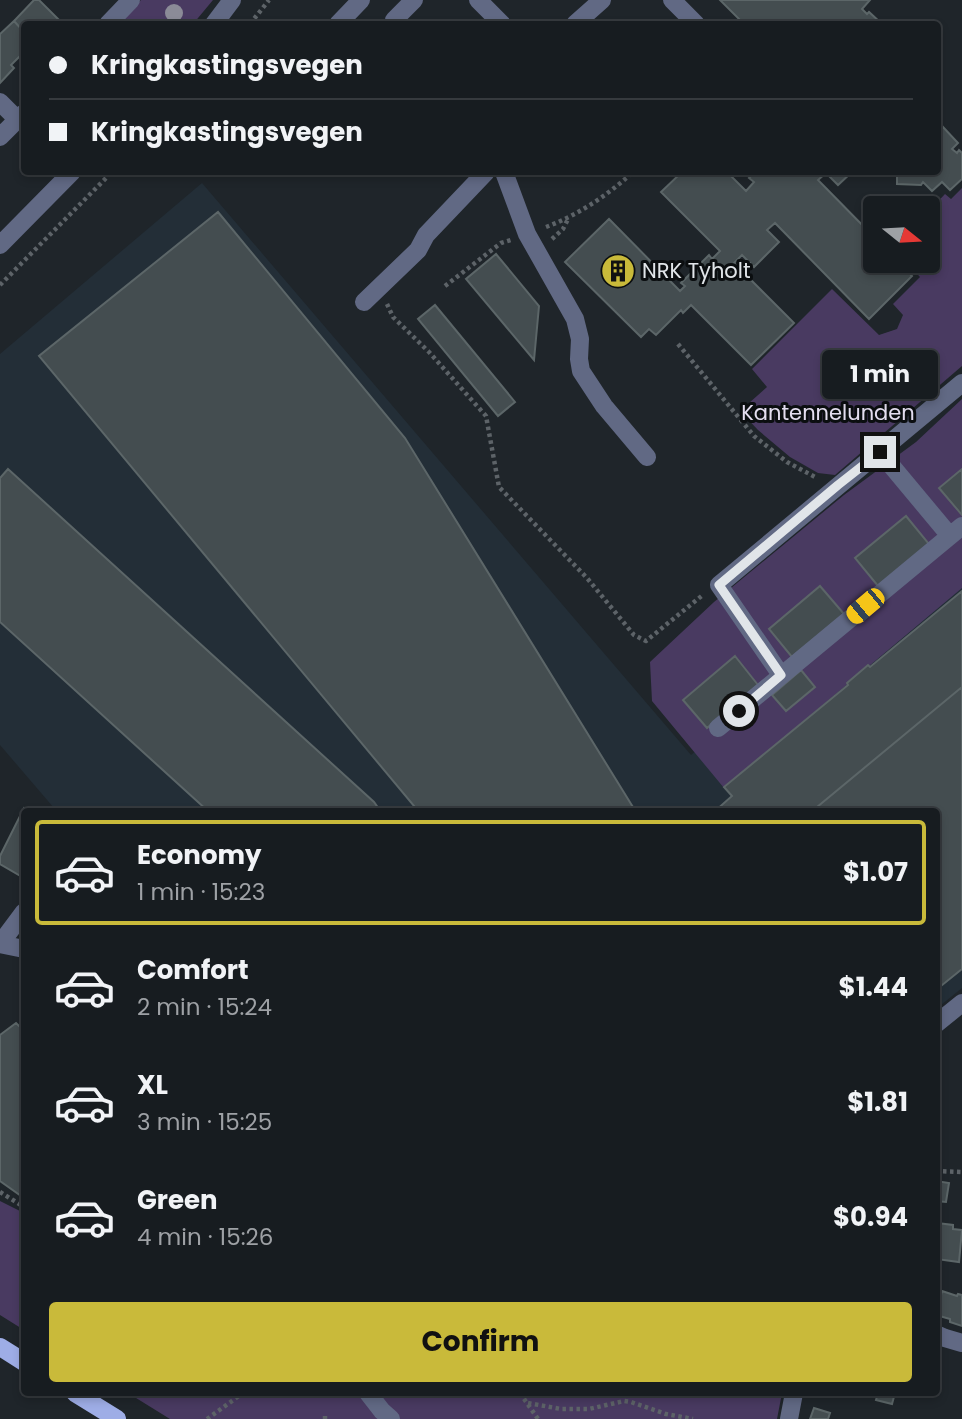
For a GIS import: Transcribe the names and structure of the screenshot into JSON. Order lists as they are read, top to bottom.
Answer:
{
  "parks": ["Kantennelunden"],
  "places": {
    "building": ["NRK Tyholt"]
  },
  "north": "right",
  "page": {
    "banner": ["Kringkastingsvegen", "Kringkastingsvegen"],
    "bubble": "1 min",
    "list": [
      {
        "name": "Economy",
        "note": "1 min · 15:23",
        "value": "$1.07"
      },
      {
        "name": "Comfort",
        "note": "2 min · 15:24",
        "value": "$1.44"
      },
      {
        "name": "XL",
        "note": "3 min · 15:25",
        "value": "$1.81"
      },
      {
        "name": "Green",
        "note": "4 min · 15:26",
        "value": "$0.94"
      }
    ],
    "buttons": "Confirm"
  }
}
